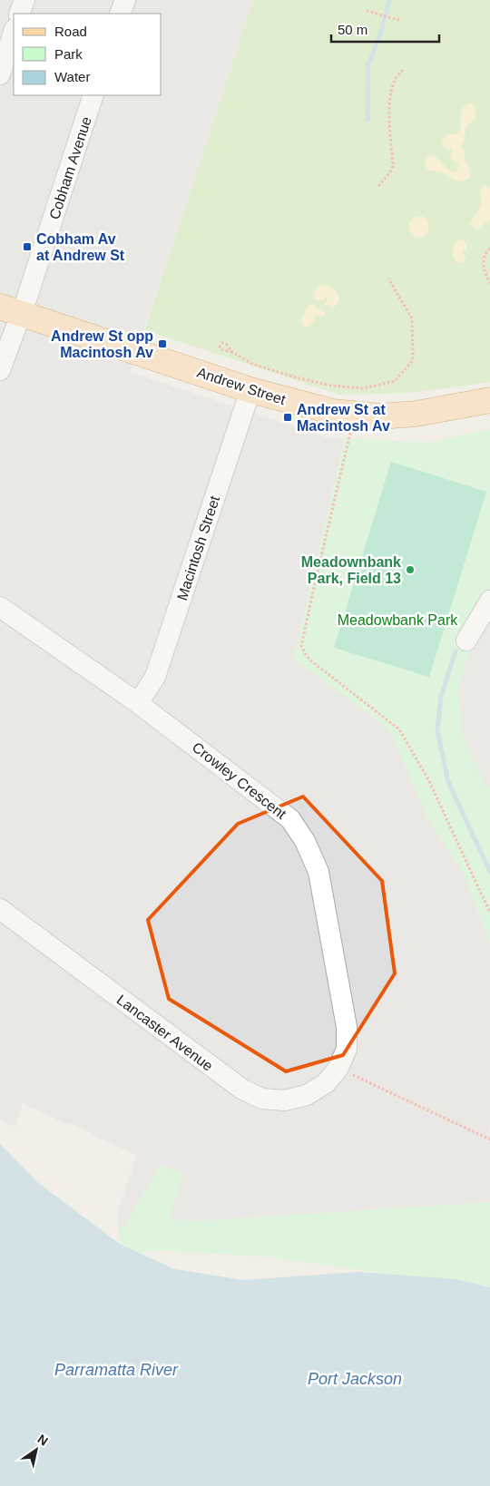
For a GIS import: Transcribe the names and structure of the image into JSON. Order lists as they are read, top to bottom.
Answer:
{
  "streets": {
    "main road": ["Andrew Street"],
    "street": [
      "Cobham Avenue",
      "Macintosh Street",
      "Crowley Crescent",
      "Lancaster Avenue"
    ]
  },
  "crossings": [
    ["Cobham Avenue", "Andrew Street"],
    ["Andrew Street", "Macintosh Street"],
    ["Macintosh Street", "Crowley Crescent"],
    ["Crowley Crescent", "Lancaster Avenue"]
  ],
  "water": ["Parramatta River", "Port Jackson"],
  "parks": ["Meadowbank Park"],
  "places": {
    "transit": ["Cobham Av at Andrew St", "Andrew St opp Macintosh Av", "Andrew St at Macintosh Av"],
    "other": ["Meadownbank Park, Field 13"]
  },
  "legend": ["Road", "Park", "Water"],
  "scale_bar": "50 m",
  "north": "top right"
}
